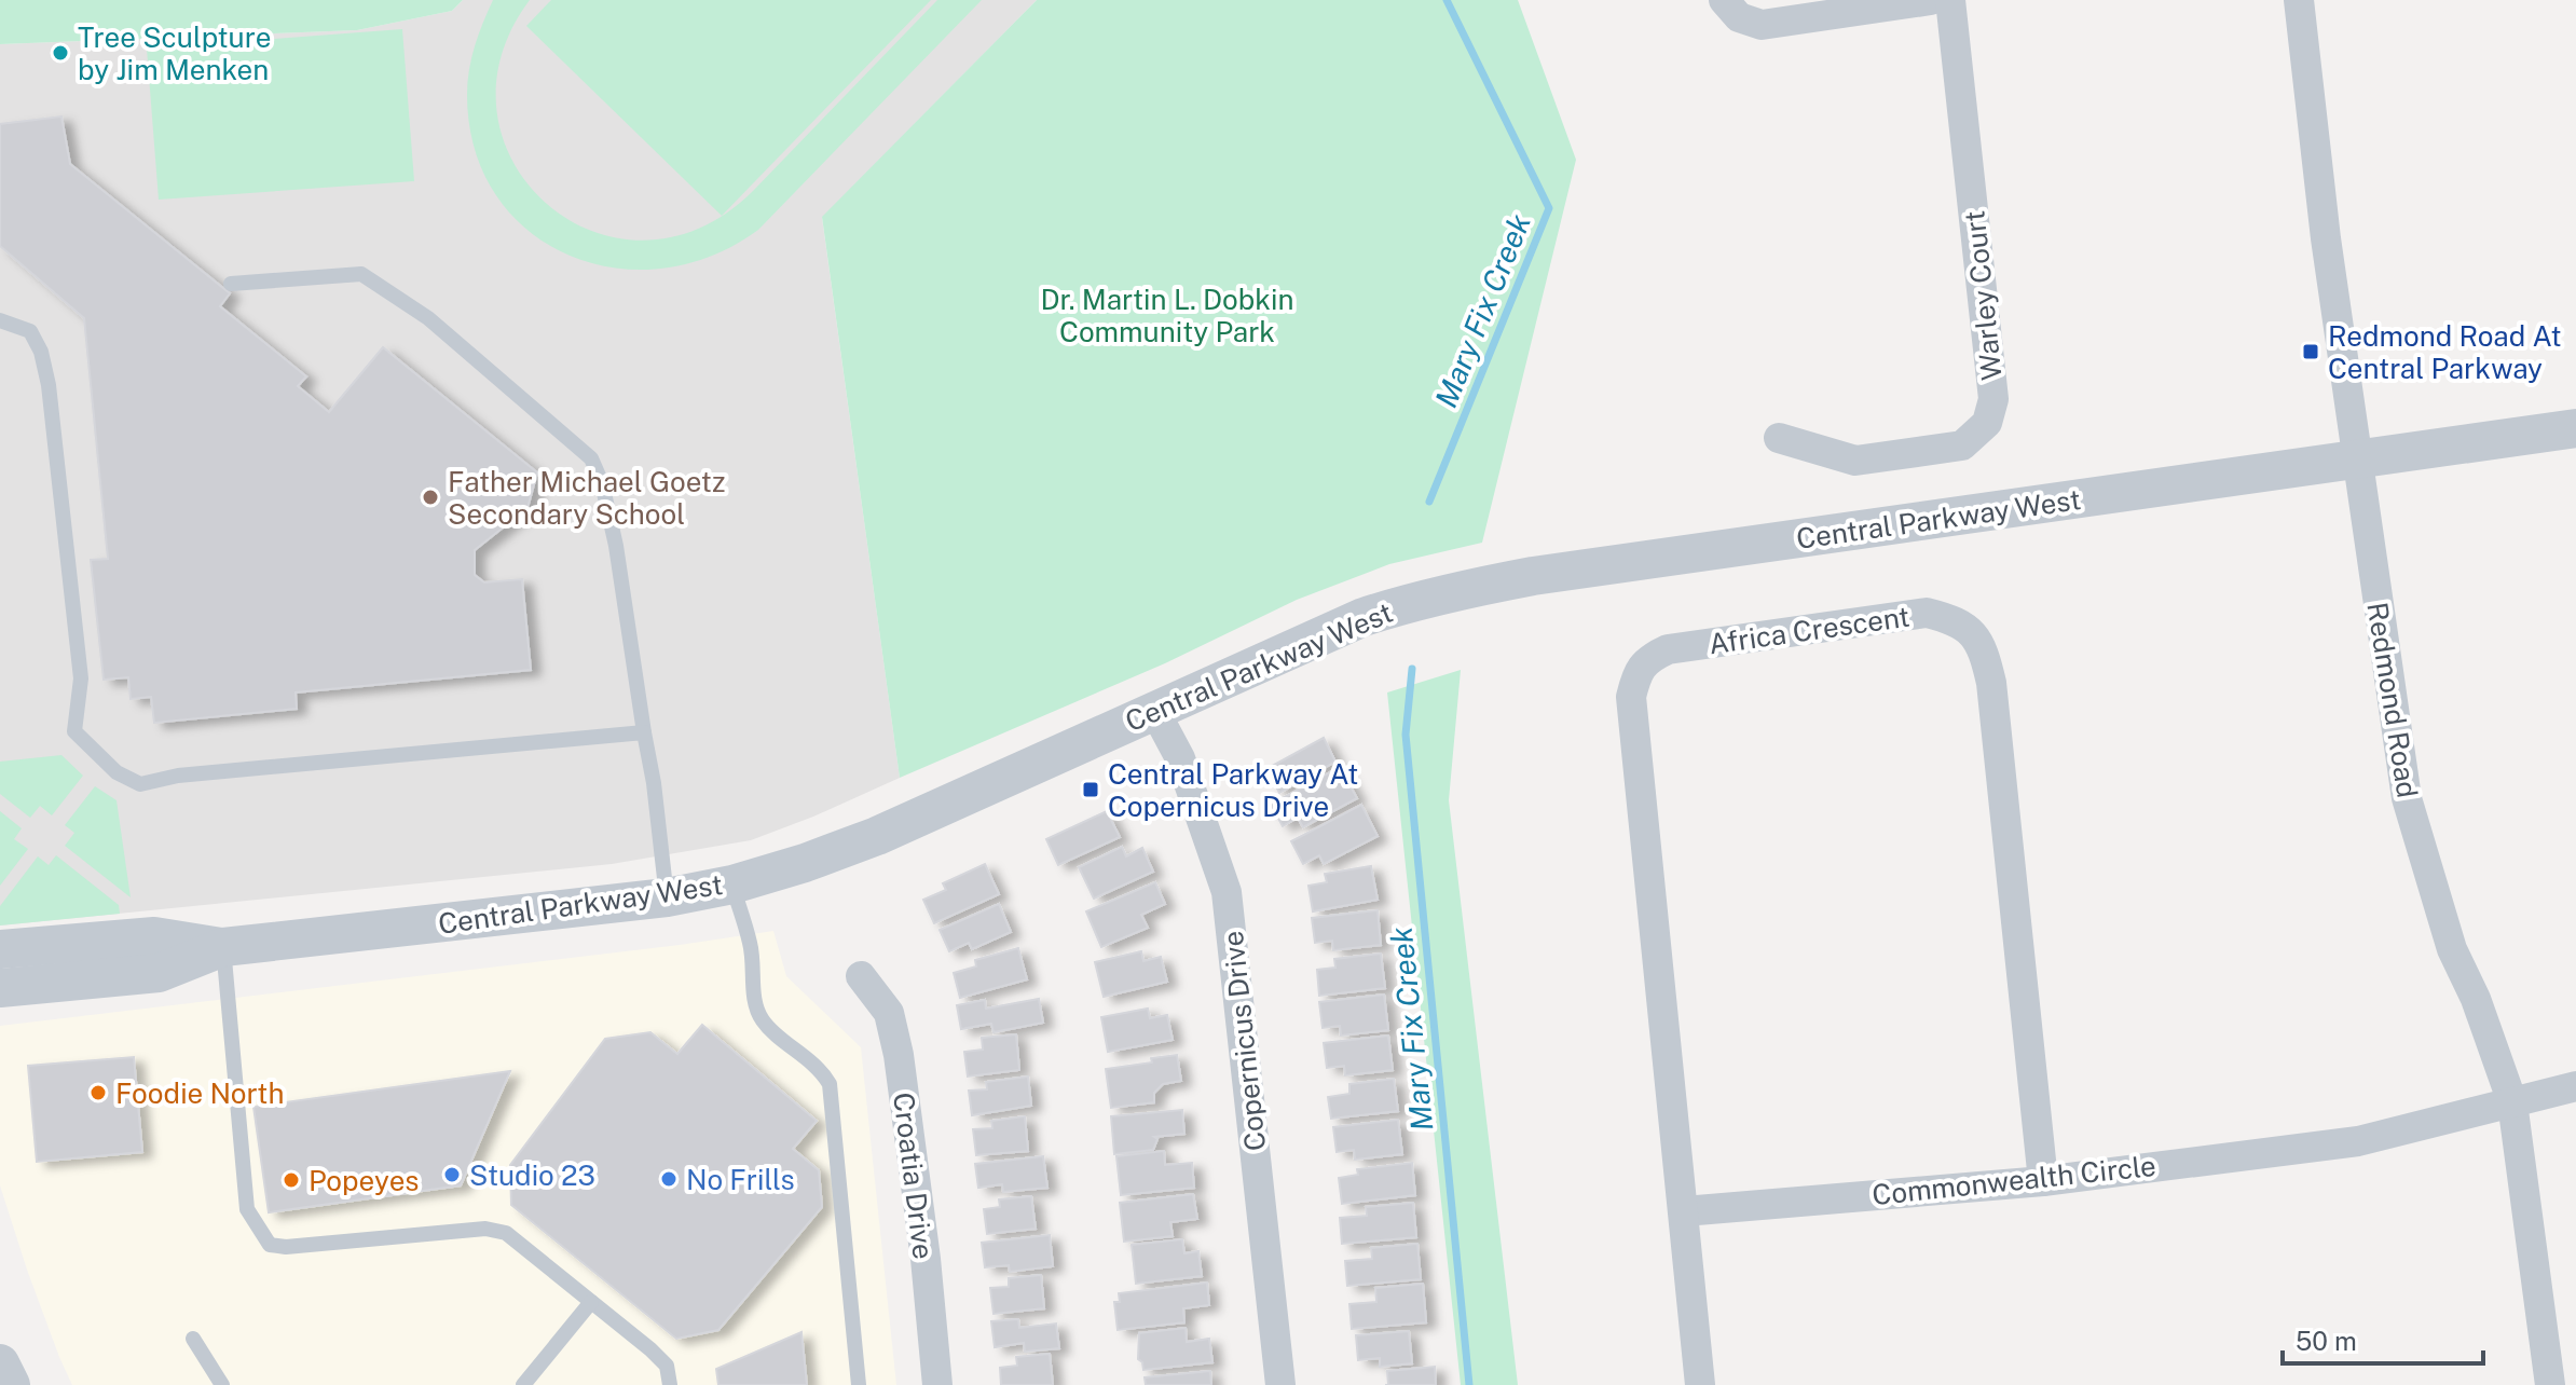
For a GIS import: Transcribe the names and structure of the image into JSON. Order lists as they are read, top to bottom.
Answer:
{
  "streets": {
    "street": [
      "Warley Court",
      "Central Parkway West",
      "Africa Crescent",
      "Redmond Road",
      "Copernicus Drive",
      "Croatia Drive",
      "Commonwealth Circle"
    ]
  },
  "crossings": [
    ["Central Parkway West", "Redmond Road"],
    ["Central Parkway West", "Copernicus Drive"],
    ["Africa Crescent", "Commonwealth Circle"],
    ["Redmond Road", "Commonwealth Circle"]
  ],
  "water": ["Mary Fix Creek"],
  "parks": ["Dr. Martin L. Dobkin Community Park"],
  "places": {
    "other": [
      "Tree Sculpture by Jim Menken",
      "Father Michael Goetz Secondary School",
      "Foodie North",
      "Studio 23",
      "No Frills",
      "Popeyes"
    ],
    "transit": ["Redmond Road At Central Parkway", "Central Parkway At Copernicus Drive"]
  },
  "scale_bar": "50 m"
}
